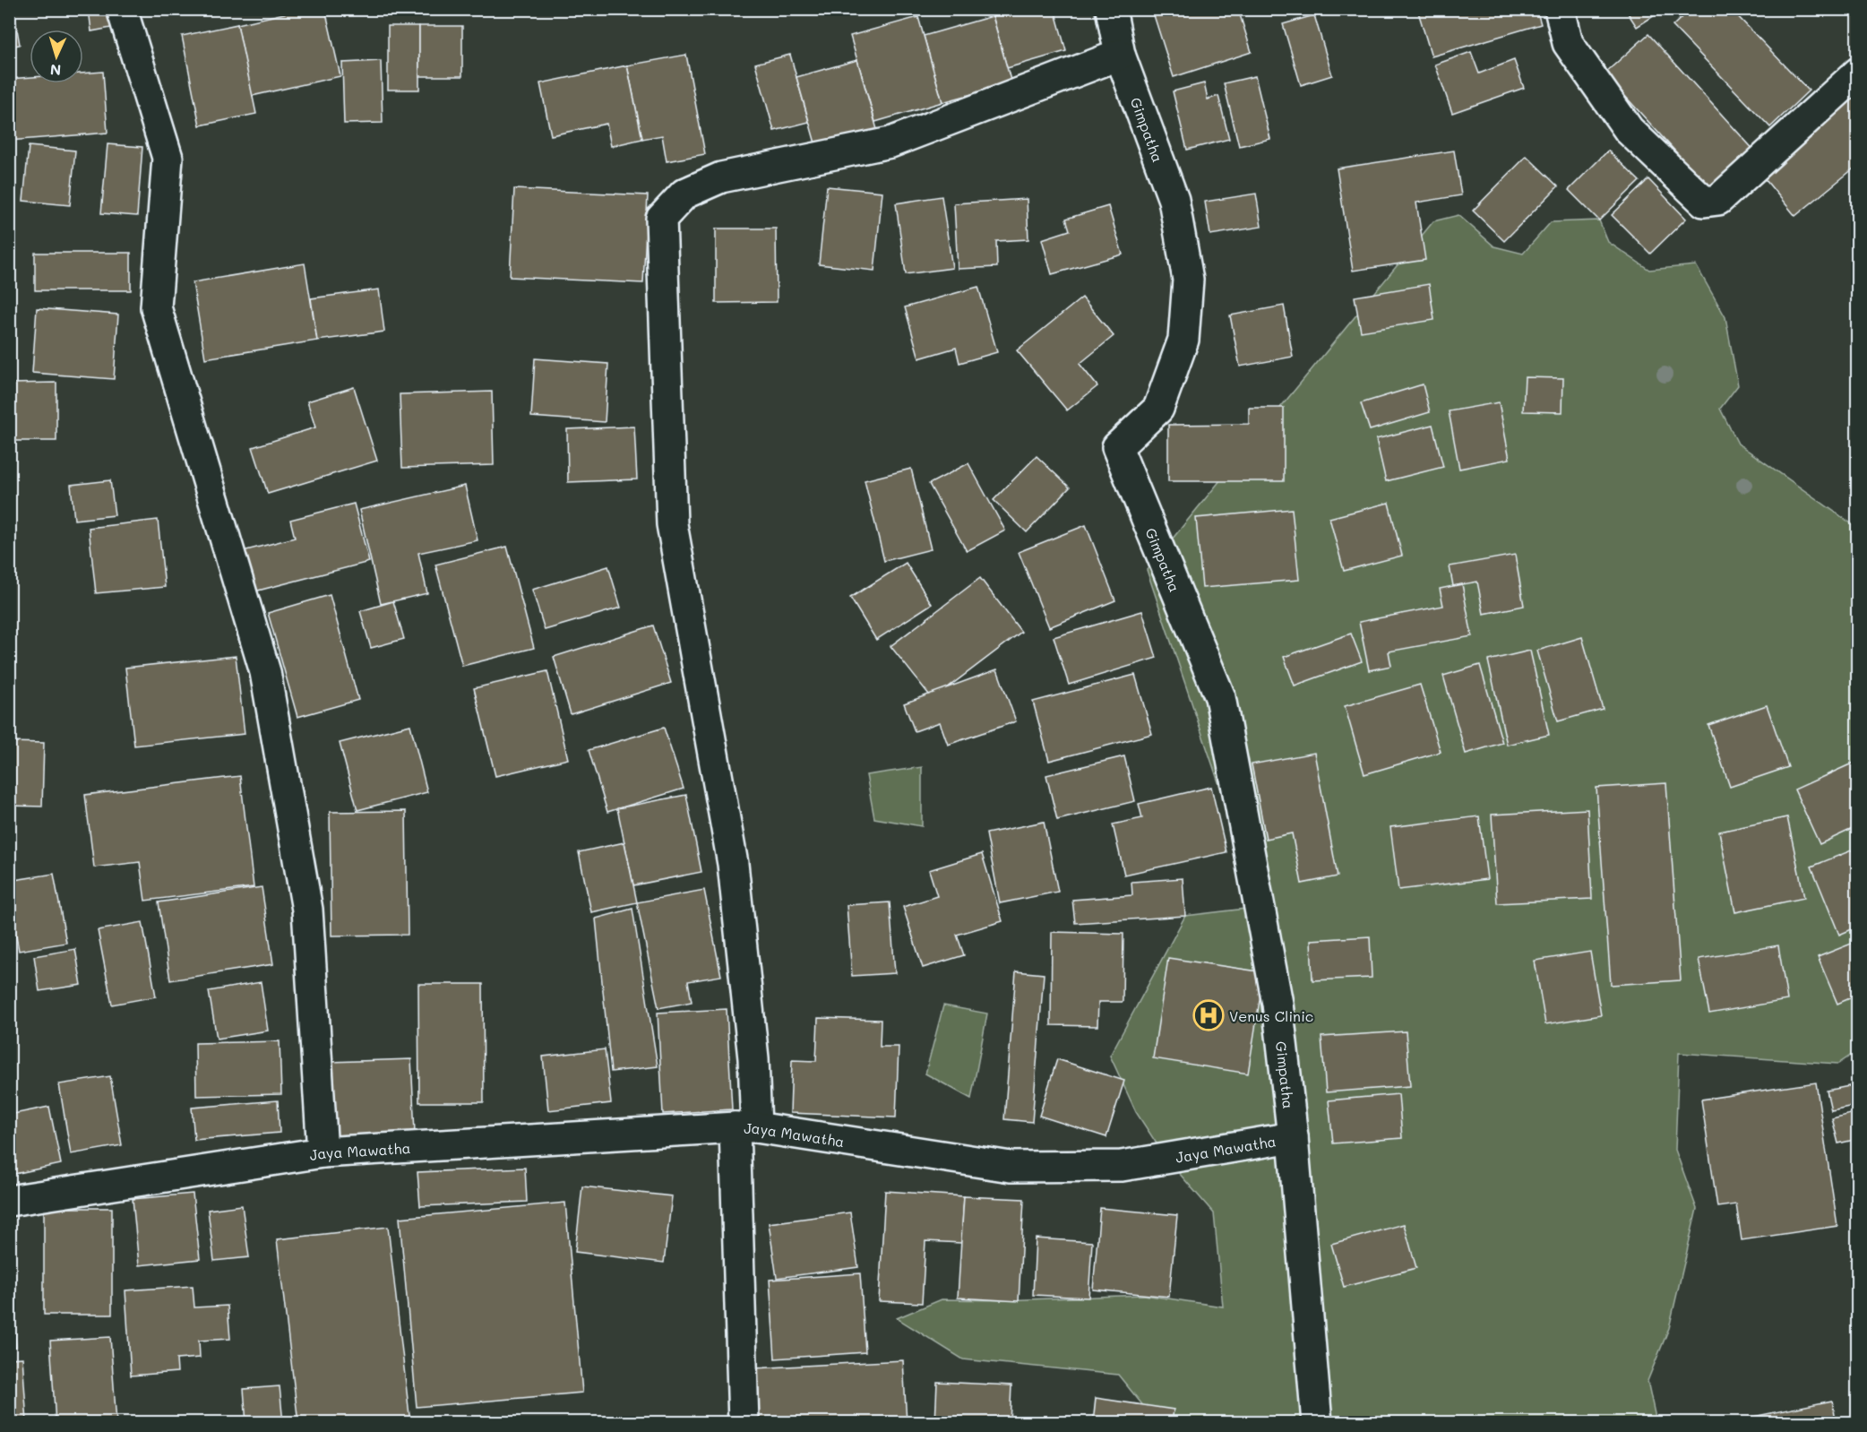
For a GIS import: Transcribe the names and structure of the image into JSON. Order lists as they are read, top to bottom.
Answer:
{
  "streets": {
    "street": ["Gimpatha", "Jaya Mawatha"]
  },
  "crossings": [
    ["Gimpatha", "Jaya Mawatha"]
  ],
  "places": {
    "hospital": ["Venus Clinic"]
  },
  "north": "bottom"
}
